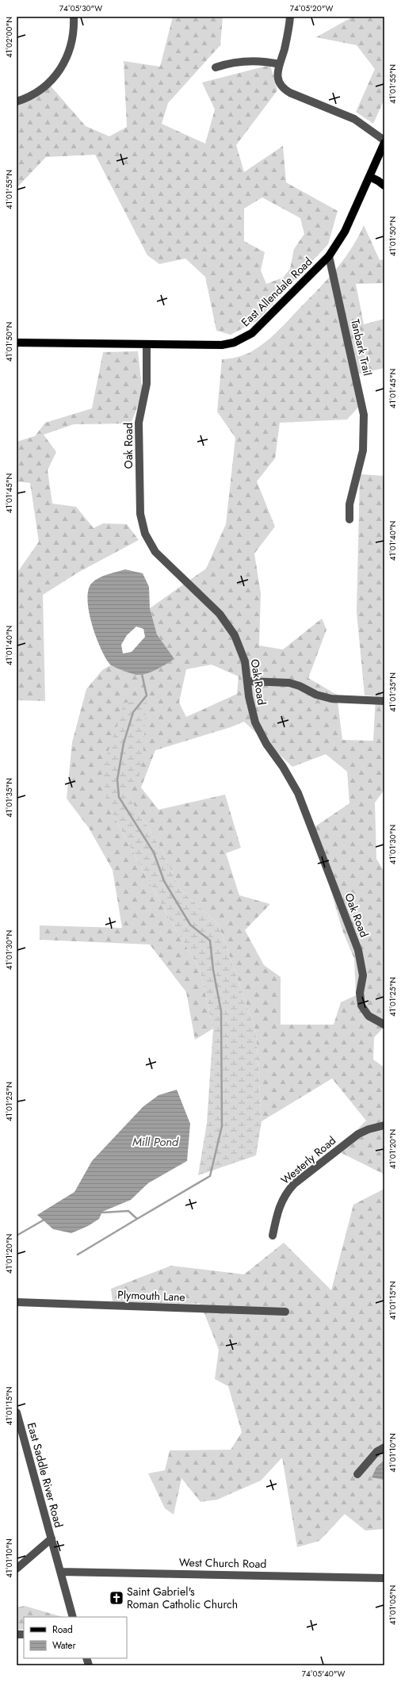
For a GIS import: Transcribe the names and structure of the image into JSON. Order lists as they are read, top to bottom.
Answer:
{
  "streets": {
    "main road": ["East Allendale Road"],
    "street": [
      "Tanbark Trail",
      "Oak Road",
      "Westerly Road",
      "Plymouth Lane",
      "East Saddle River Road",
      "West Church Road"
    ]
  },
  "crossings": [
    ["East Allendale Road", "Tanbark Trail"],
    ["East Allendale Road", "Oak Road"],
    ["East Saddle River Road", "West Church Road"]
  ],
  "water": ["Mill Pond"],
  "places": {
    "church": ["Saint Gabriel's Roman Catholic Church"]
  },
  "legend": ["Road", "Water"],
  "coordinates": [
    "74°05'30\"W",
    "74°05'20\"W",
    "41°02'00\"N",
    "41°01'55\"N",
    "41°01'50\"N",
    "41°01'45\"N",
    "41°01'40\"N",
    "41°01'35\"N",
    "41°01'30\"N",
    "41°01'25\"N",
    "41°01'20\"N",
    "41°01'15\"N",
    "41°01'10\"N",
    "41°01'05\"N",
    "74°05'40\"W"
  ]
}
